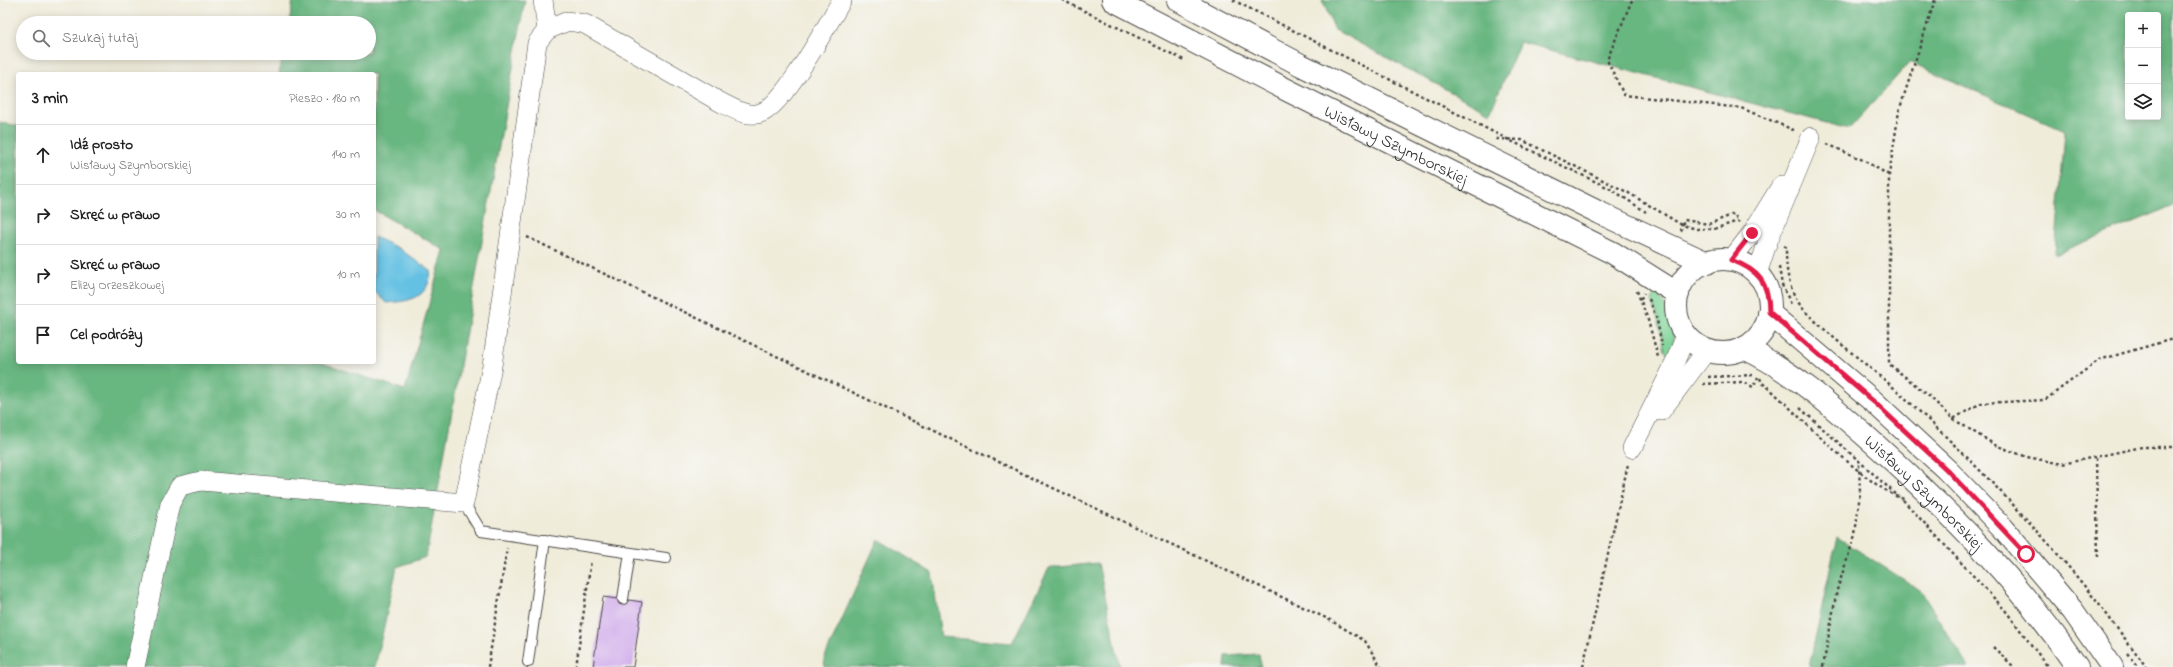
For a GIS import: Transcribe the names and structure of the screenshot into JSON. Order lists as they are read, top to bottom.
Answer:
{
  "streets": {
    "main road": ["Wisławy Szymborskiej"]
  },
  "page": {
    "map_buttons": ["+", "−"],
    "search": "Szukaj tutaj",
    "heading": ["3 min", "Pieszo · 180 m"],
    "list": [
      ["Idź prosto", "Wisławy Szymborskiej", "140 m"],
      ["Skręć w prawo", "30 m"],
      ["Skręć w prawo", "Elizy Orzeszkowej", "10 m"],
      "Cel podróży"
    ]
  }
}
